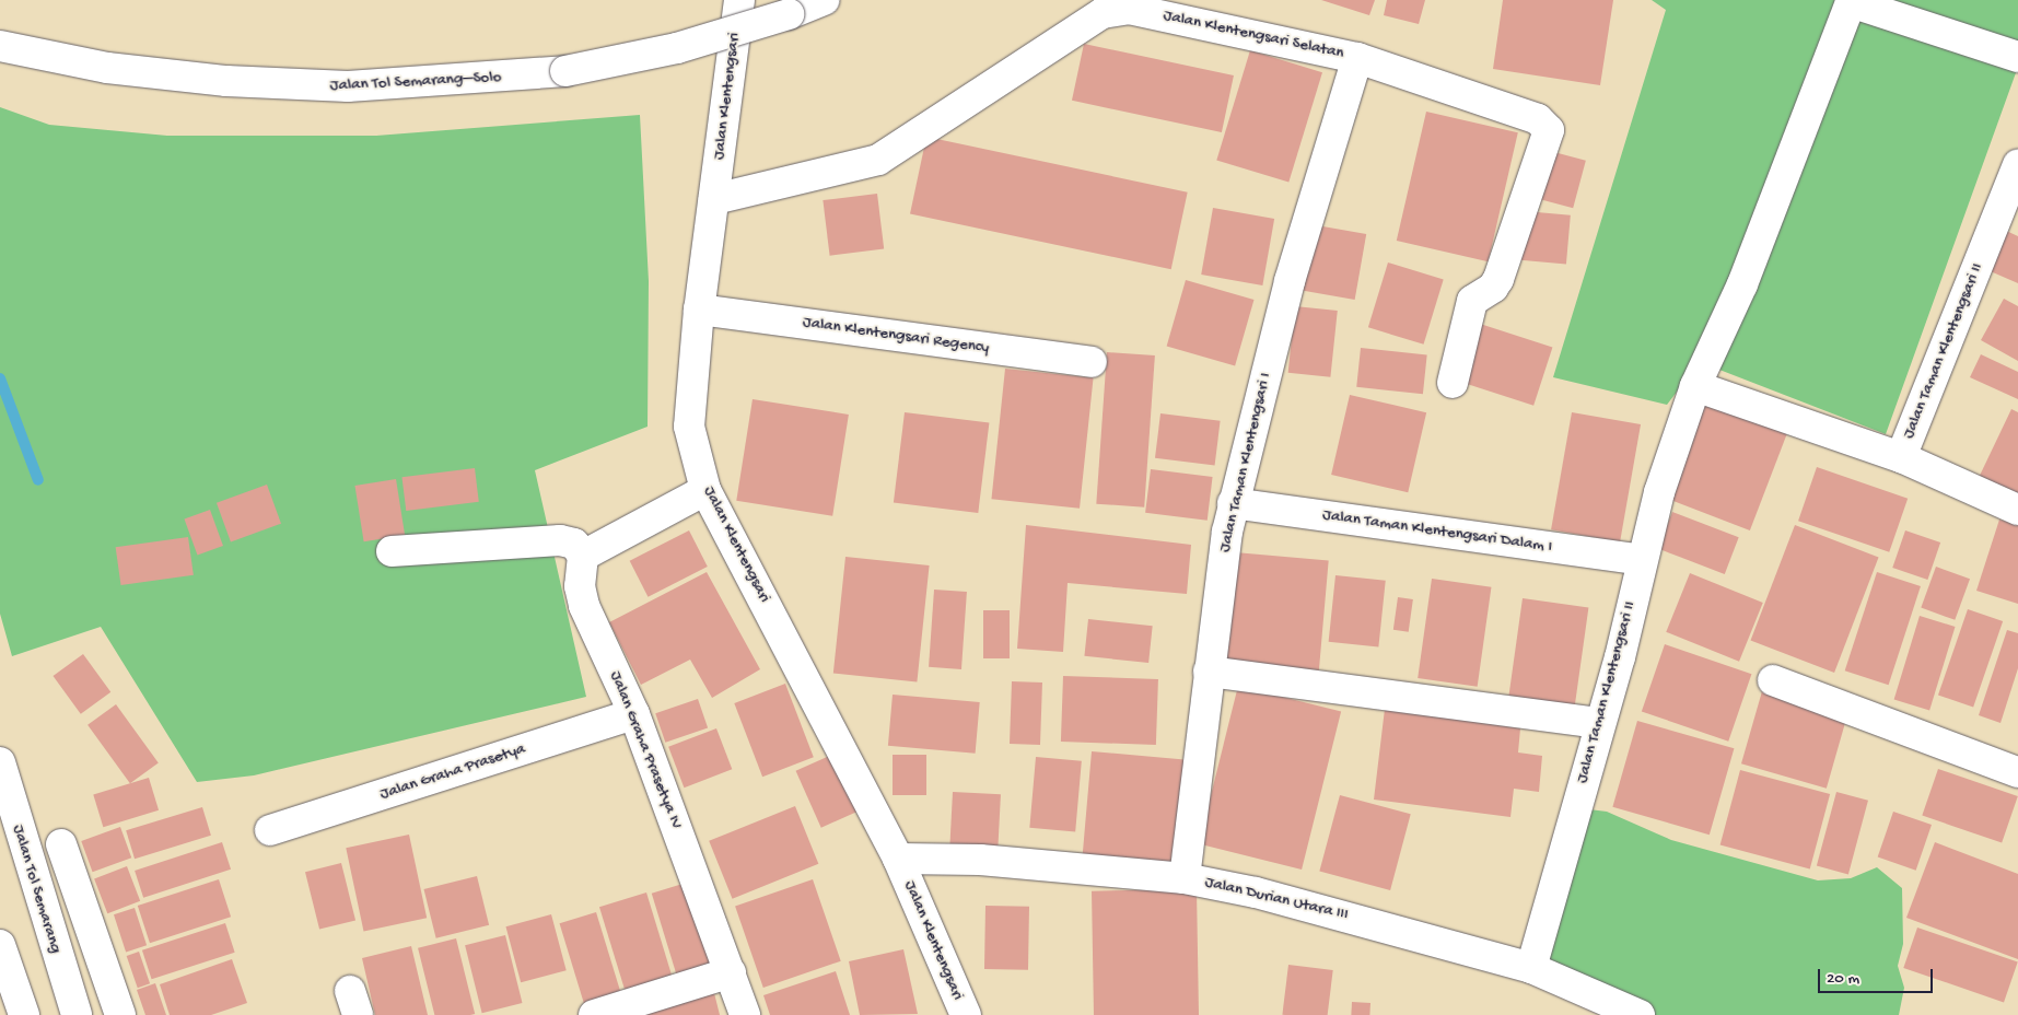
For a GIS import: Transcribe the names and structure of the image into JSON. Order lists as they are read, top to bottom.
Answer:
{
  "streets": {
    "main road": [
      "Jalan Klentengsari Selatan",
      "Jalan Tol Semarang–Solo",
      "Jalan Klentengsari",
      "Jalan Klentengsari Regency",
      "Jalan Taman Klentengsari II",
      "Jalan Taman Klentengsari I",
      "Jalan Taman Klentengsari Dalam I",
      "Jalan Graha Prasetya IV",
      "Jalan Graha Prasetya",
      "Jalan Tol Semarang",
      "Jalan Durian Utara III"
    ]
  },
  "crossings": [
    ["Jalan Klentengsari Selatan", "Jalan Klentengsari"],
    ["Jalan Klentengsari Selatan", "Jalan Taman Klentengsari I"],
    ["Jalan Klentengsari", "Jalan Klentengsari Regency"],
    ["Jalan Klentengsari", "Jalan Durian Utara III"],
    ["Jalan Taman Klentengsari II", "Jalan Taman Klentengsari Dalam I"],
    ["Jalan Taman Klentengsari II", "Jalan Durian Utara III"],
    ["Jalan Taman Klentengsari I", "Jalan Taman Klentengsari Dalam I"],
    ["Jalan Taman Klentengsari I", "Jalan Durian Utara III"],
    ["Jalan Graha Prasetya IV", "Jalan Graha Prasetya"]
  ],
  "scale_bar": "20 m"
}
